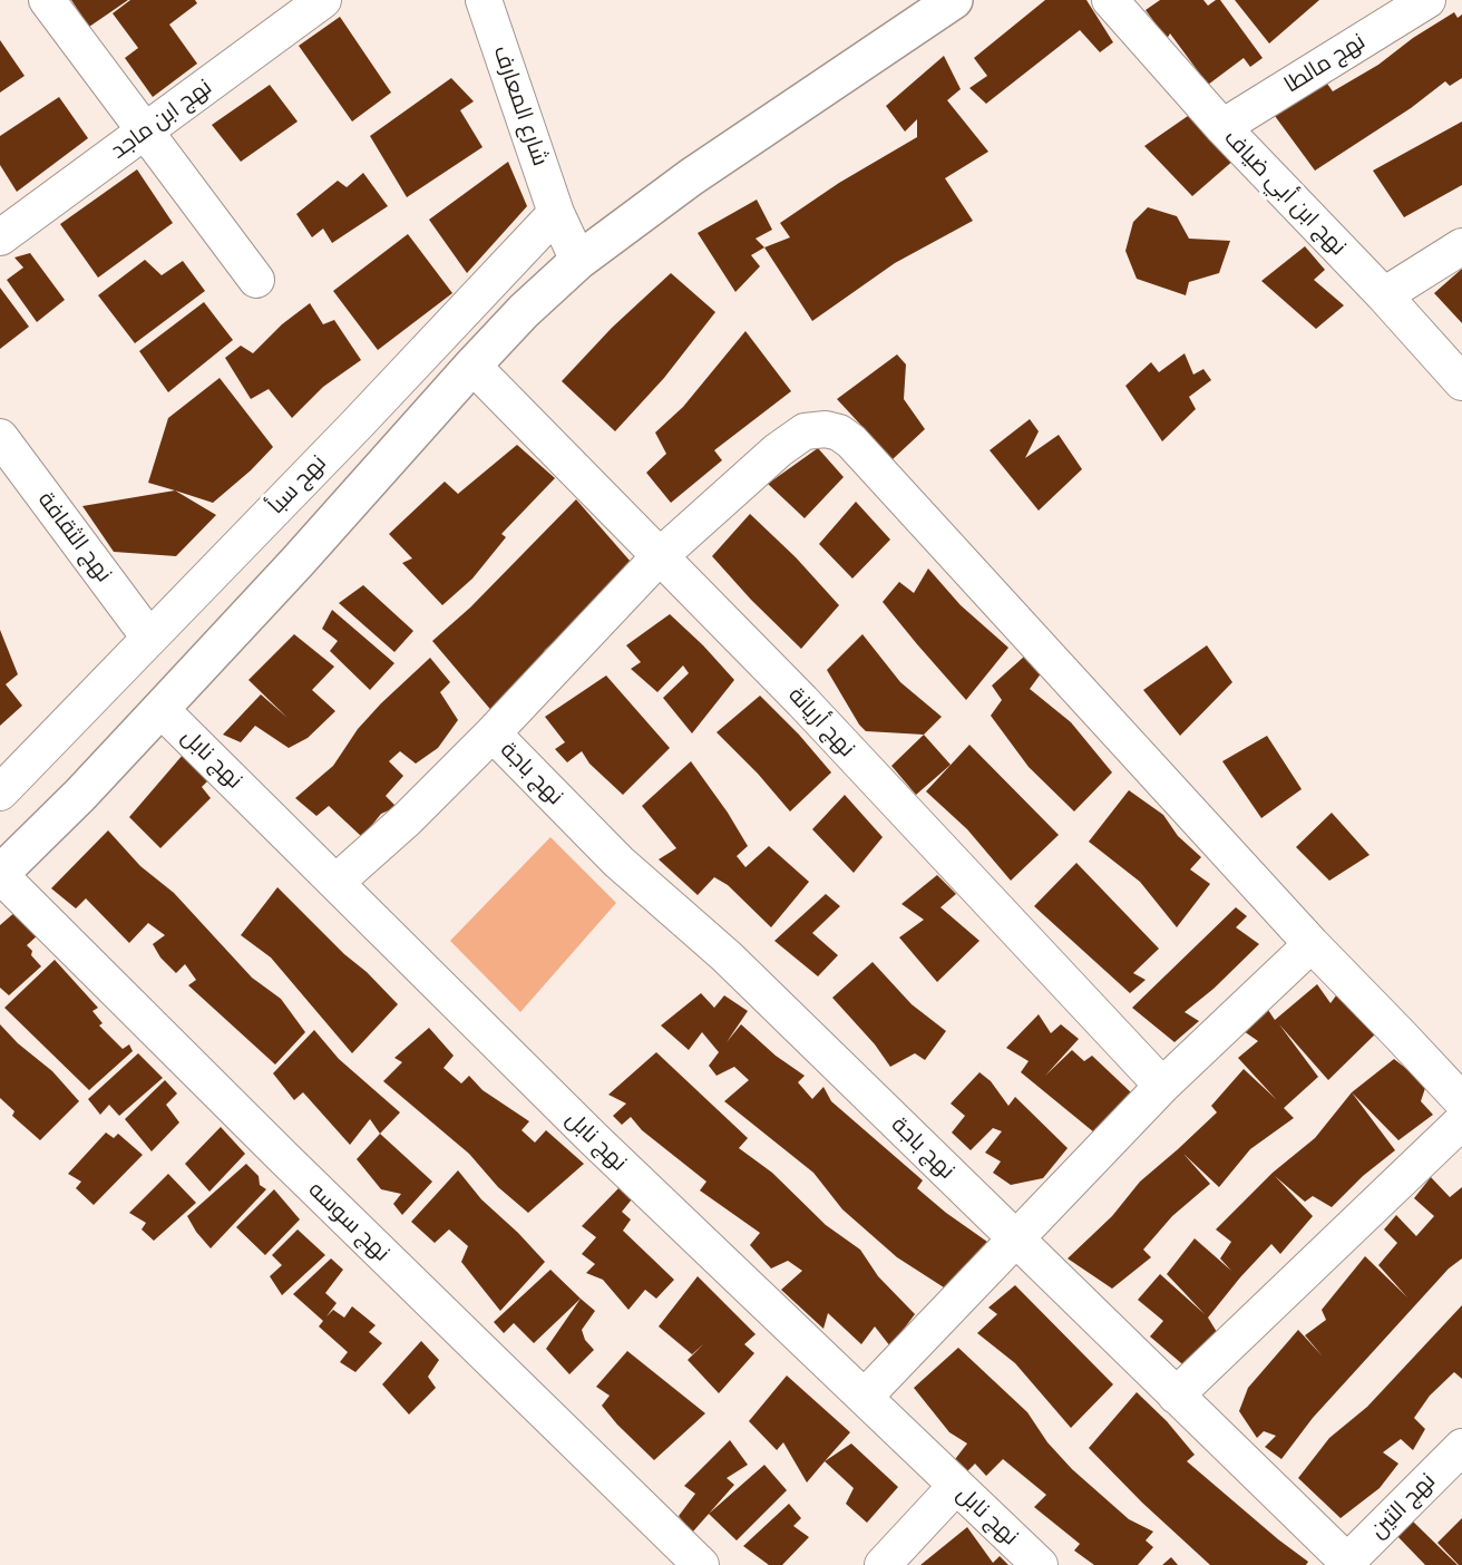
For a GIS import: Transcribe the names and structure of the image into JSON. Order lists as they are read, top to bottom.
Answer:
{
  "streets": {
    "street": [
      "نهج مالطا",
      "شارع المعارف",
      "نهج ابن ماجد",
      "نهج ابن أبي ضياف",
      "نهج سبأ",
      "نهج الثقافة",
      "نهج أريانة",
      "نهج نابل",
      "نهج باجة",
      "نهج سوسه",
      "نهج التين"
    ]
  },
  "crossings": [
    ["نهج مالطا", "نهج ابن أبي ضياف"],
    ["شارع المعارف", "نهج سبأ"],
    ["نهج سبأ", "نهج الثقافة"],
    ["نهج باجة", "نهج التين"]
  ]
}
